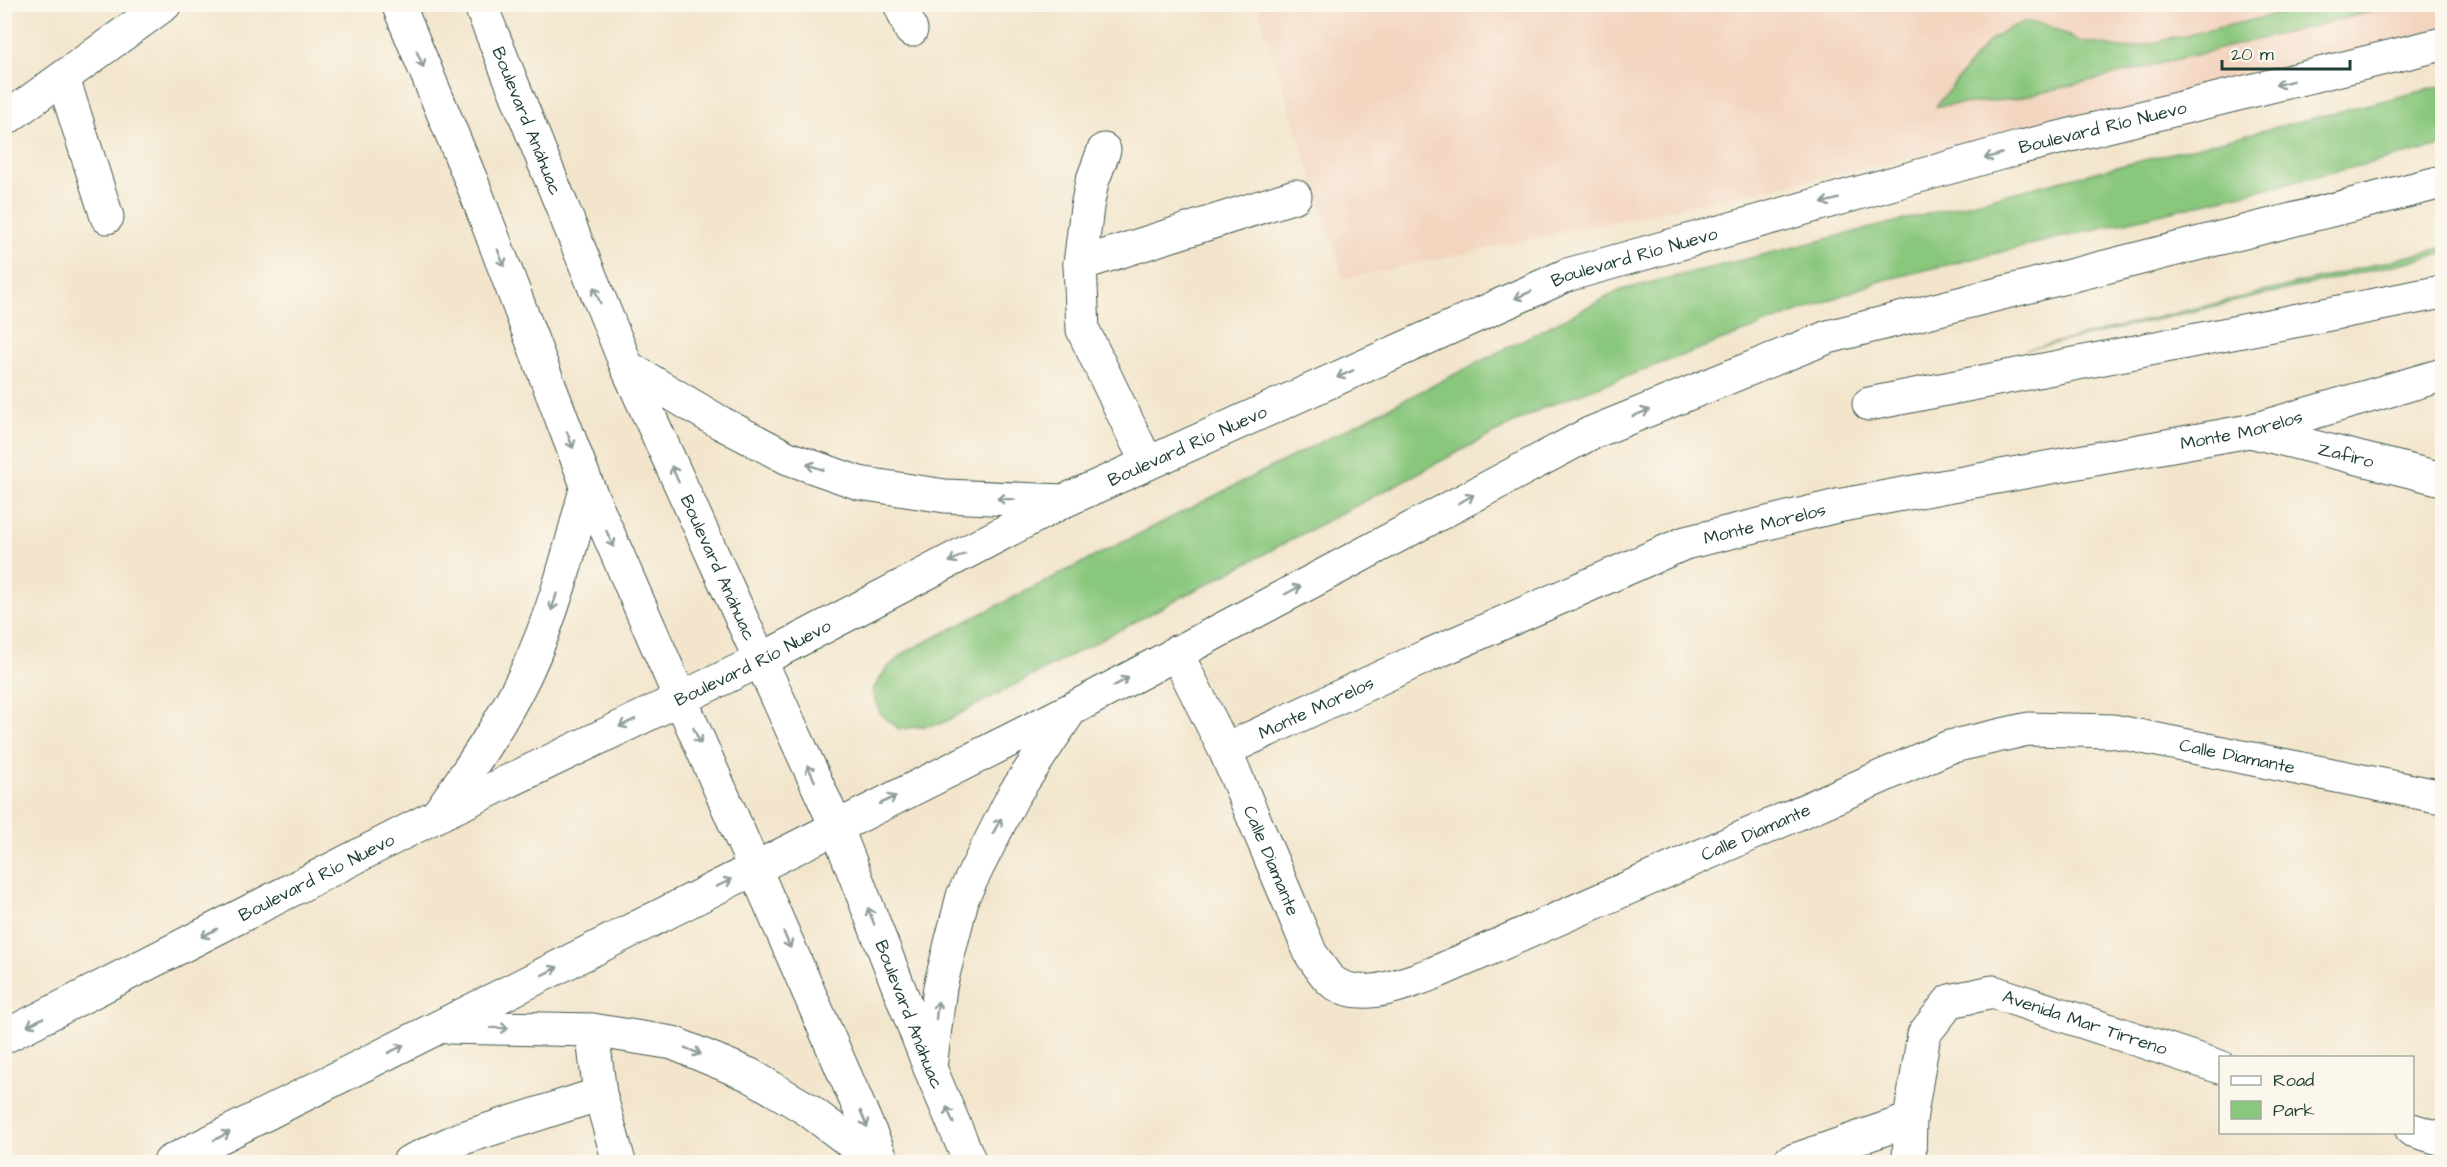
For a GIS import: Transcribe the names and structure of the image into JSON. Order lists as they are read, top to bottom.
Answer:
{
  "streets": {
    "main road": [
      "Boulevard Anáhuac",
      "Boulevard Río Nuevo",
      "Monte Morelos",
      "Zafiro",
      "Calle Diamante",
      "Avenida Mar Tirreno"
    ]
  },
  "crossings": [
    ["Boulevard Anáhuac", "Boulevard Río Nuevo"],
    ["Monte Morelos", "Zafiro"],
    ["Monte Morelos", "Calle Diamante"]
  ],
  "legend": ["Road", "Park"],
  "scale_bar": "20 m"
}
